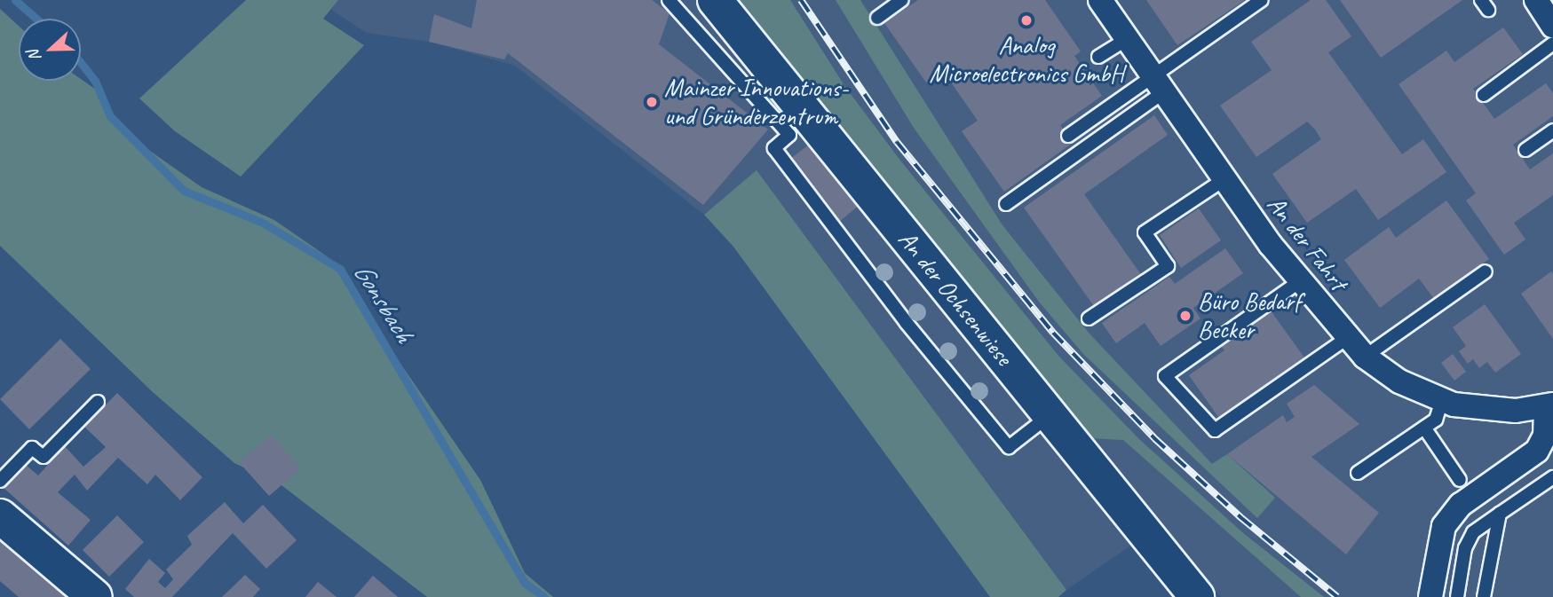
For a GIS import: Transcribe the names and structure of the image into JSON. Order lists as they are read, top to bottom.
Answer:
{
  "streets": {
    "street": ["An der Fahrt", "An der Ochsenwiese"]
  },
  "water": ["Gonsbach"],
  "places": ["Analog Microelectronics GmbH", "Mainzer Innovations- und Gründerzentrum", "Büro Bedarf Becker"],
  "north": "left"
}
